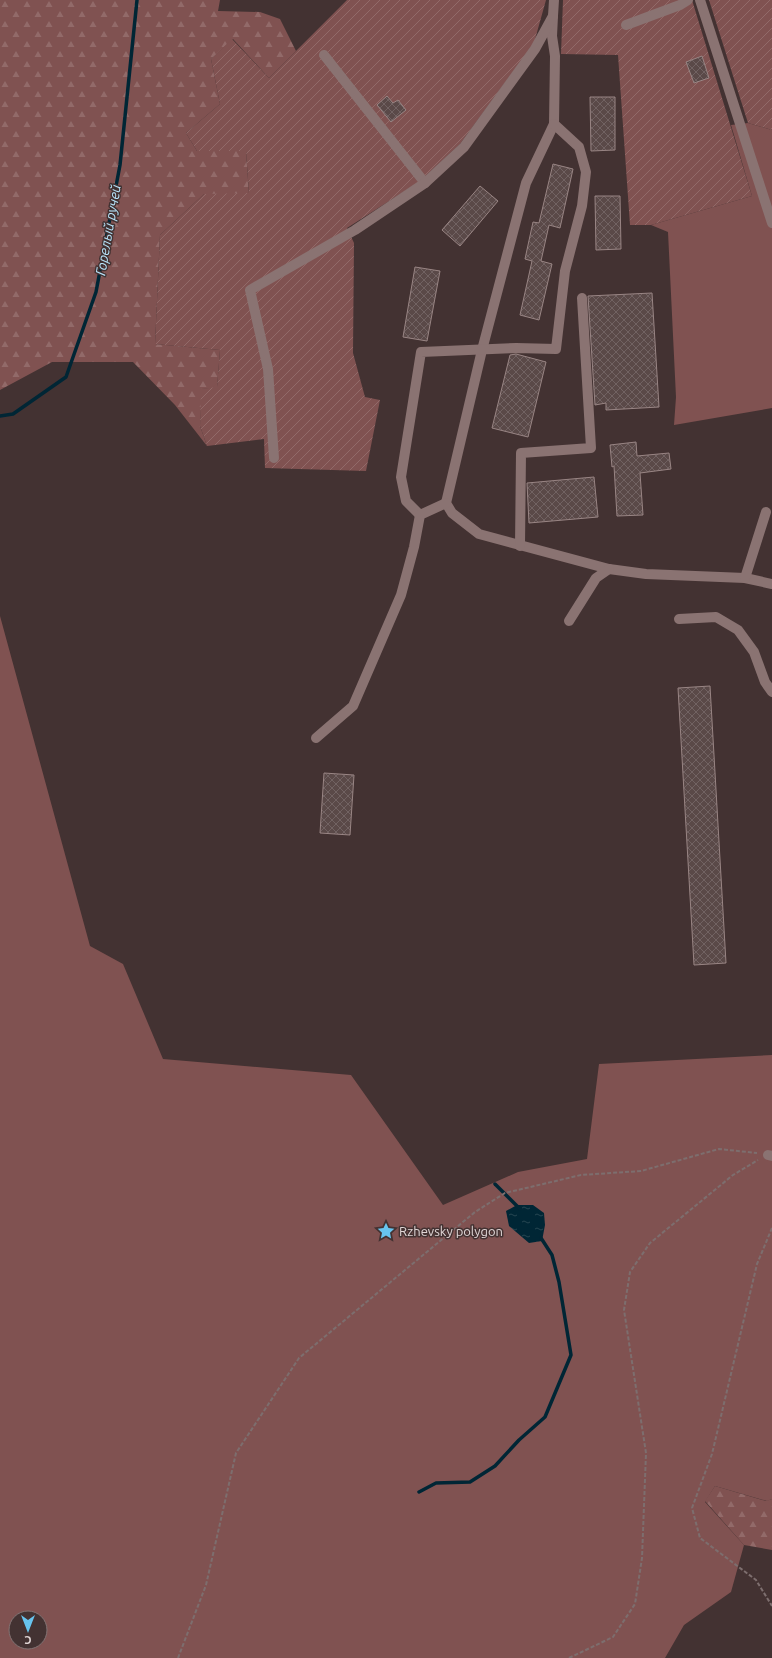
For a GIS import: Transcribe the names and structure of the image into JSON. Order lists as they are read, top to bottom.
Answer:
{
  "water": ["Горелый ручей"],
  "places": {
    "place": ["Rzhevsky polygon"]
  },
  "north": "bottom"
}
